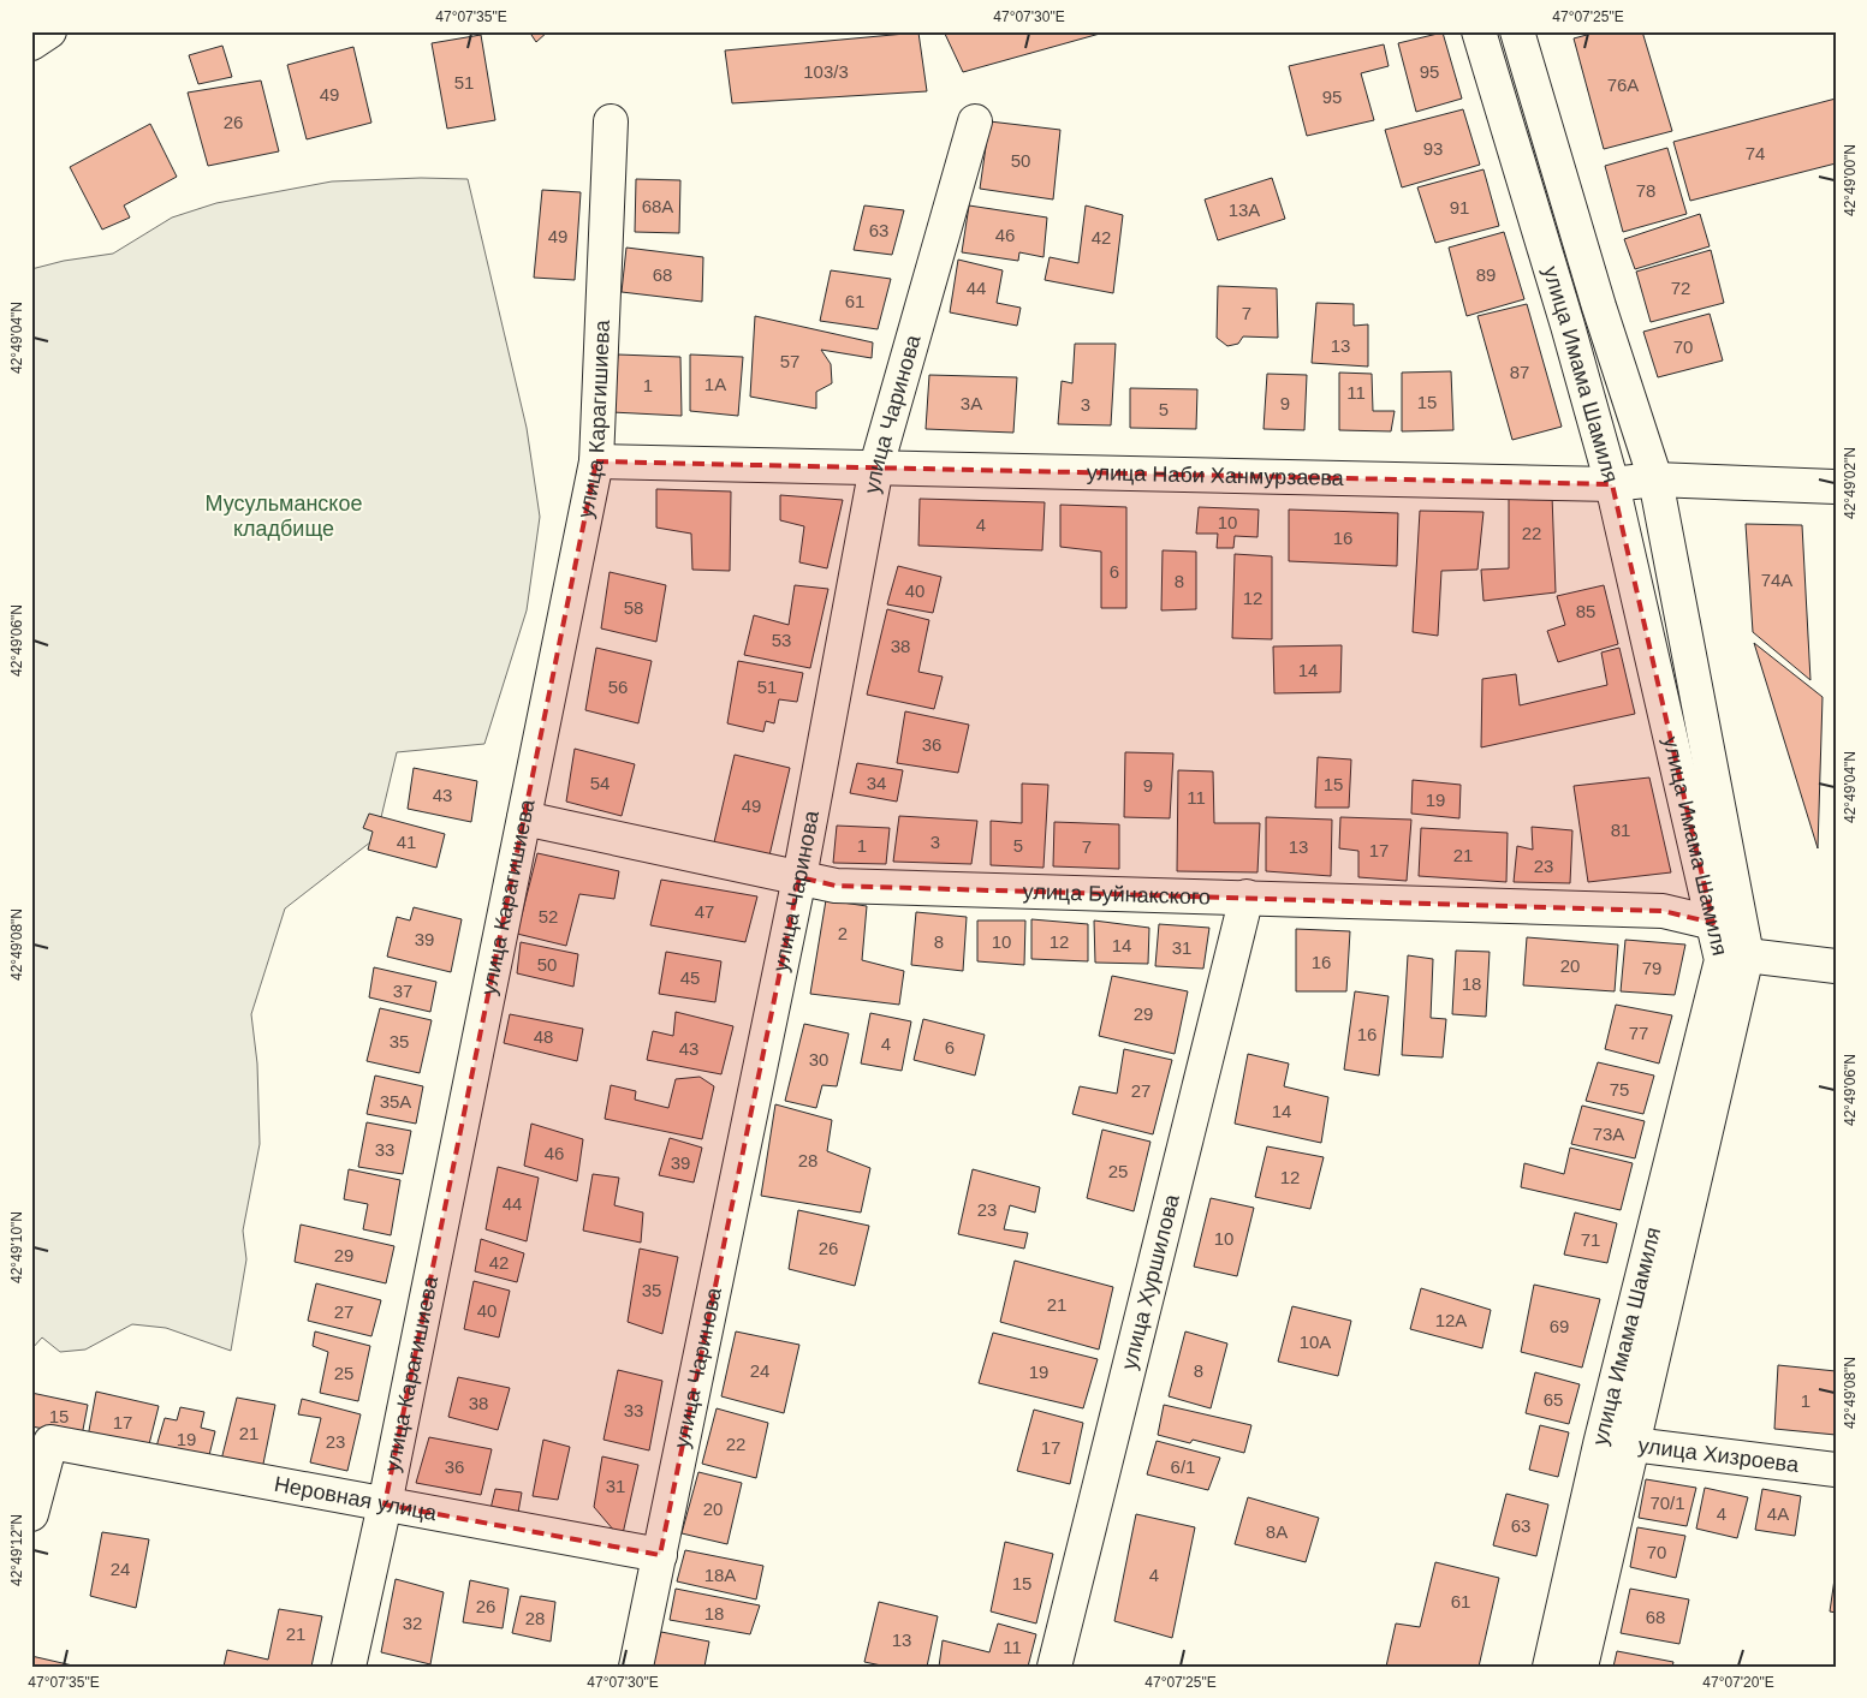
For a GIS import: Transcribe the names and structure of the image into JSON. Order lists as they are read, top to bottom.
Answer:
{
  "streets": {
    "street": [
      "улица Имама Шамиля",
      "улица Чаринова",
      "улица Карагишиева",
      "улица Наби Ханмурзаева",
      "улица Буйнакского",
      "улица Хуршилова",
      "улица Хизроева",
      "Неровная улица"
    ]
  },
  "crossings": [
    ["улица Имама Шамиля", "улица Наби Ханмурзаева"],
    ["улица Имама Шамиля", "улица Буйнакского"],
    ["улица Имама Шамиля", "улица Хизроева"],
    ["улица Чаринова", "улица Наби Ханмурзаева"],
    ["улица Чаринова", "улица Буйнакского"],
    ["улица Чаринова", "Неровная улица"],
    ["улица Карагишиева", "улица Наби Ханмурзаева"],
    ["улица Карагишиева", "улица Буйнакского"],
    ["улица Карагишиева", "Неровная улица"],
    ["улица Буйнакского", "улица Хуршилова"]
  ],
  "parks": ["Мусульманское кладбище"],
  "house_numbers": [
    "103/3",
    "95",
    "51",
    "76А",
    "49",
    "95",
    "26",
    "93",
    "74",
    "50",
    "78",
    "68А",
    "91",
    "13А",
    "63",
    "46",
    "49",
    "42",
    "68",
    "89",
    "44",
    "72",
    "61",
    "7",
    "13",
    "70",
    "57",
    "87",
    "1А",
    "1",
    "11",
    "15",
    "3А",
    "9",
    "3",
    "5",
    "10",
    "4",
    "22",
    "16",
    "6",
    "74А",
    "8",
    "40",
    "12",
    "58",
    "85",
    "53",
    "38",
    "14",
    "56",
    "51",
    "36",
    "54",
    "34",
    "15",
    "9",
    "43",
    "11",
    "19",
    "49",
    "81",
    "41",
    "3",
    "1",
    "5",
    "7",
    "13",
    "17",
    "21",
    "23",
    "47",
    "52",
    "2",
    "39",
    "8",
    "10",
    "12",
    "14",
    "31",
    "16",
    "50",
    "20",
    "79",
    "45",
    "18",
    "37",
    "29",
    "77",
    "16",
    "48",
    "35",
    "4",
    "6",
    "43",
    "30",
    "75",
    "27",
    "35А",
    "14",
    "73А",
    "33",
    "46",
    "28",
    "39",
    "25",
    "12",
    "44",
    "23",
    "10",
    "71",
    "26",
    "29",
    "42",
    "35",
    "21",
    "40",
    "27",
    "12А",
    "69",
    "10А",
    "24",
    "8",
    "19",
    "25",
    "65",
    "1",
    "38",
    "33",
    "15",
    "17",
    "21",
    "19",
    "23",
    "22",
    "17",
    "36",
    "6/1",
    "31",
    "70/1",
    "20",
    "4",
    "4А",
    "63",
    "8А",
    "70",
    "24",
    "18А",
    "4",
    "15",
    "61",
    "26",
    "18",
    "68",
    "28",
    "32",
    "21",
    "13",
    "11"
  ],
  "coordinates": [
    "47°07'35\"E",
    "47°07'30\"E",
    "47°07'25\"E",
    "42°49'00\"N",
    "42°49'04\"N",
    "42°49'02\"N",
    "42°49'06\"N",
    "42°49'08\"N",
    "42°49'10\"N",
    "42°49'12\"N",
    "47°07'20\"E"
  ]
}
